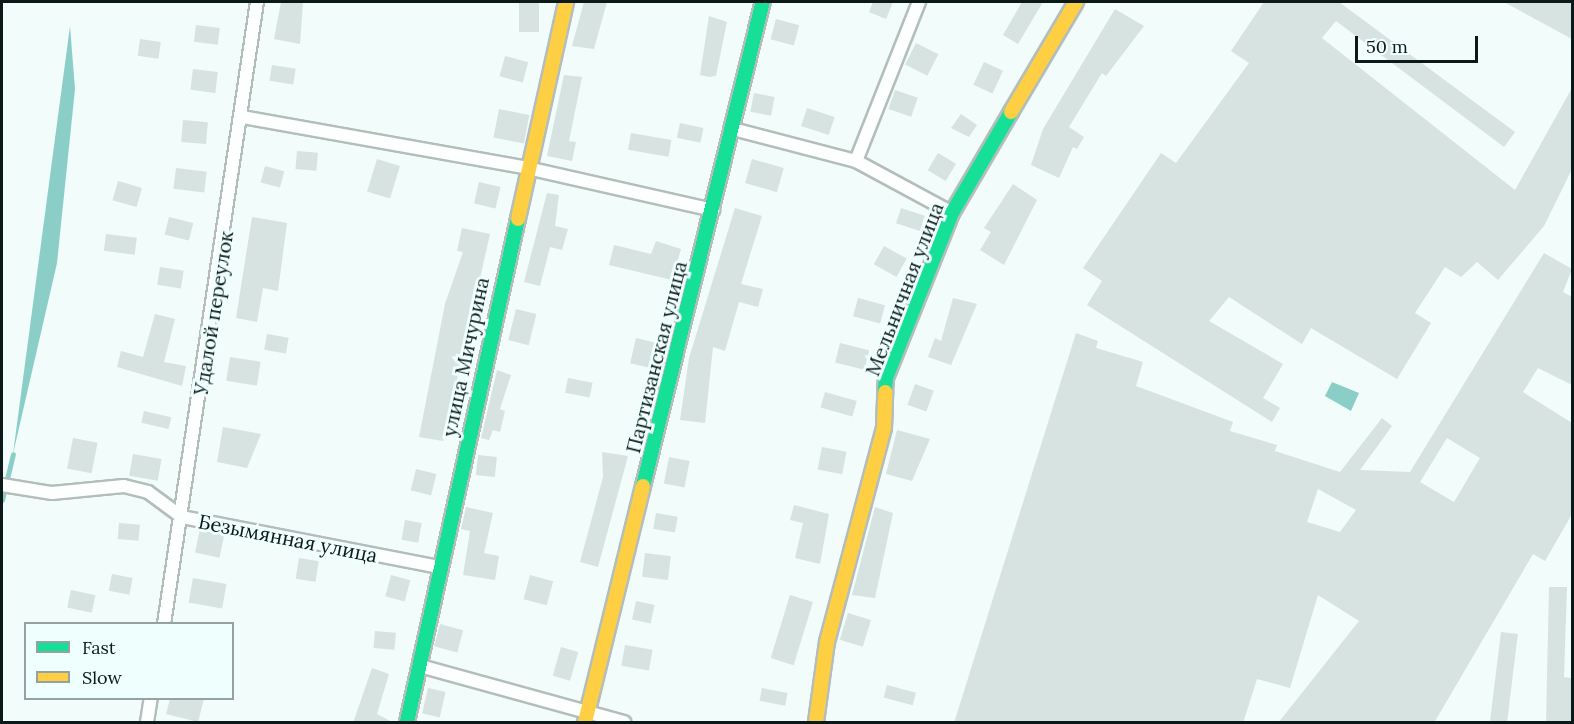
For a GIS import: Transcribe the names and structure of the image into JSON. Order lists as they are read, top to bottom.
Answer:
{
  "streets": {
    "street": [
      "Мельничная улица",
      "Удалой переулок",
      "улица Мичурина",
      "Партизанская улица",
      "Безымянная улица"
    ]
  },
  "crossings": [
    ["Удалой переулок", "Безымянная улица"],
    ["улица Мичурина", "Безымянная улица"]
  ],
  "legend": ["Fast", "Slow"],
  "scale_bar": "50 m"
}
